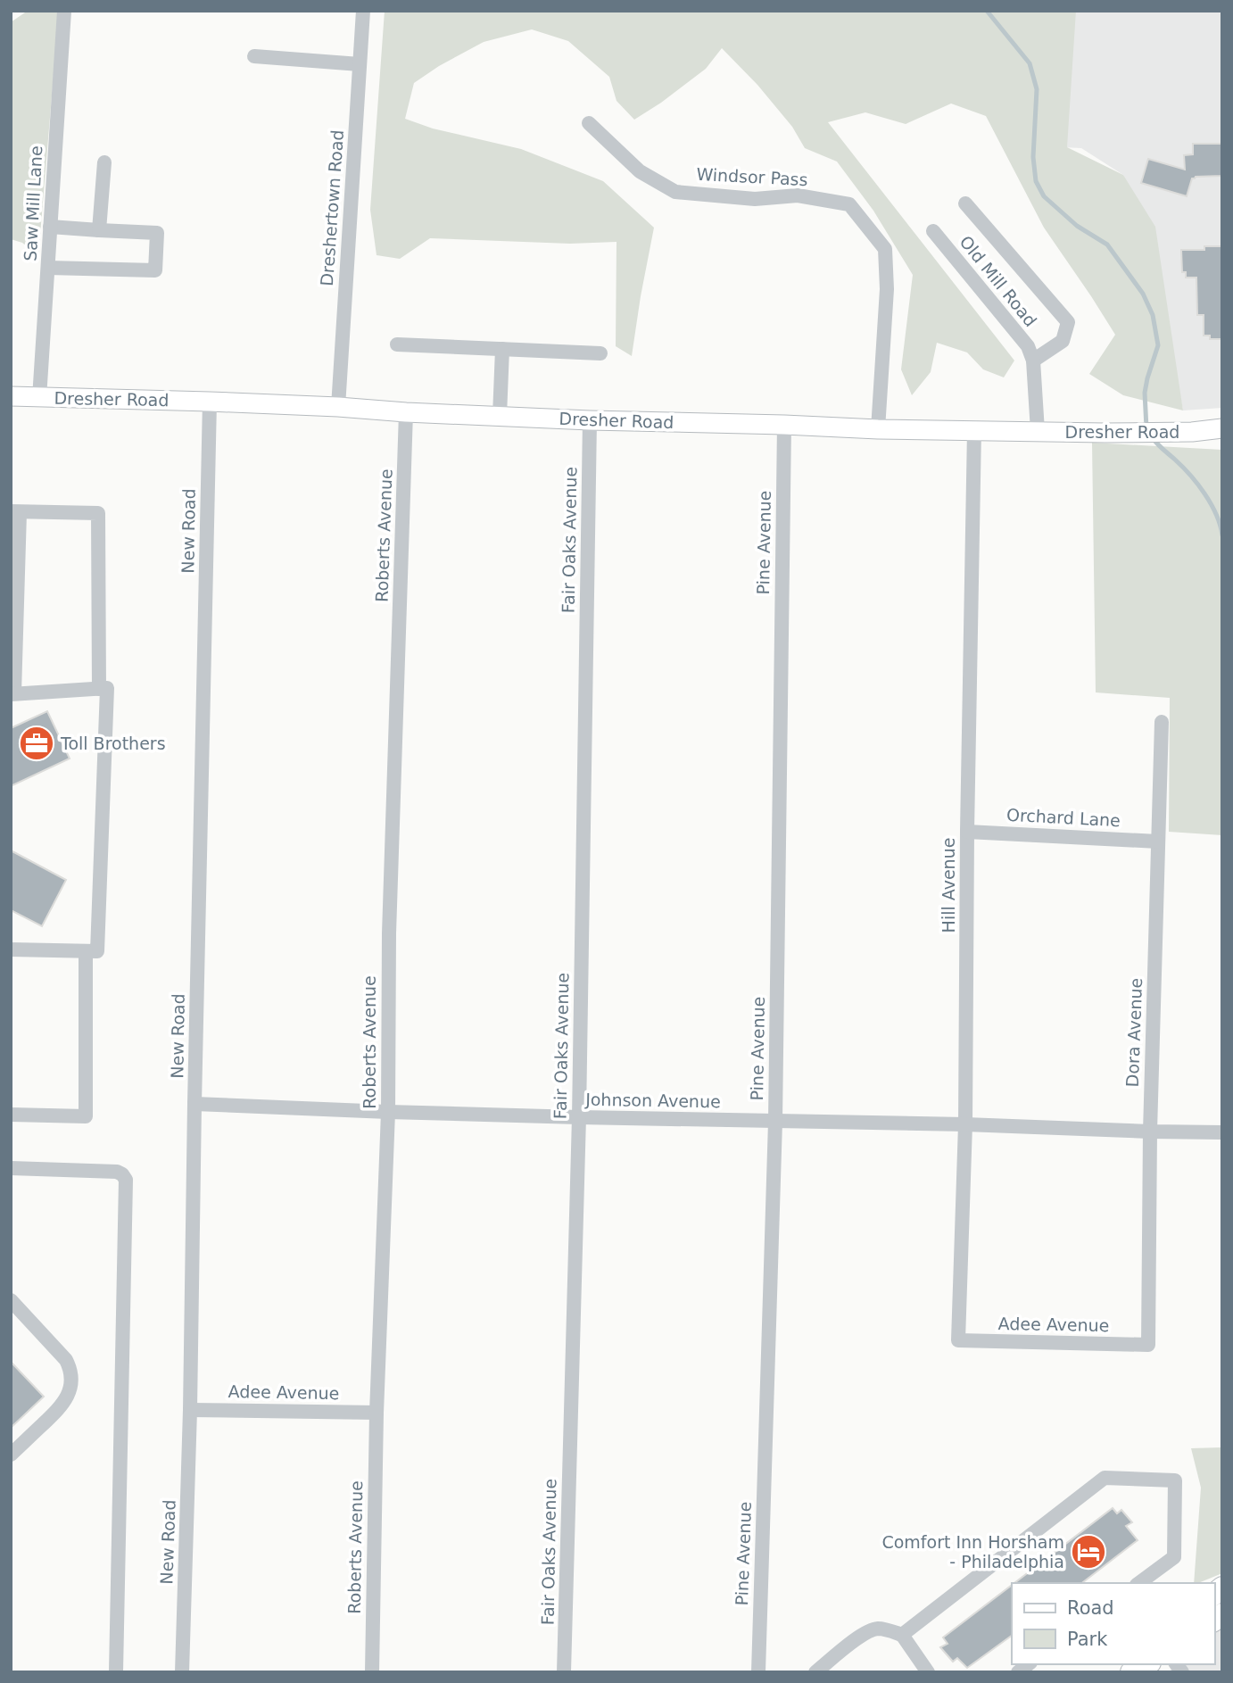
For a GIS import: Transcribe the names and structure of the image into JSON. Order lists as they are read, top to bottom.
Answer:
{
  "streets": {
    "main road": ["Dresher Road"],
    "street": [
      "Windsor Pass",
      "Saw Mill Lane",
      "Dreshertown Road",
      "Old Mill Road",
      "New Road",
      "Roberts Avenue",
      "Fair Oaks Avenue",
      "Pine Avenue",
      "Orchard Lane",
      "Hill Avenue",
      "Dora Avenue",
      "Johnson Avenue",
      "Adee Avenue"
    ]
  },
  "crossings": [
    ["Windsor Pass", "Dresher Road"],
    ["Saw Mill Lane", "Dresher Road"],
    ["Dreshertown Road", "Dresher Road"],
    ["Old Mill Road", "Dresher Road"],
    ["Dresher Road", "New Road"],
    ["Dresher Road", "Roberts Avenue"],
    ["Dresher Road", "Fair Oaks Avenue"],
    ["Dresher Road", "Pine Avenue"],
    ["Dresher Road", "Hill Avenue"],
    ["New Road", "Johnson Avenue"],
    ["New Road", "Adee Avenue"],
    ["Roberts Avenue", "Johnson Avenue"],
    ["Roberts Avenue", "Adee Avenue"],
    ["Fair Oaks Avenue", "Johnson Avenue"],
    ["Pine Avenue", "Johnson Avenue"],
    ["Orchard Lane", "Hill Avenue"],
    ["Orchard Lane", "Dora Avenue"],
    ["Hill Avenue", "Johnson Avenue"],
    ["Hill Avenue", "Adee Avenue"],
    ["Dora Avenue", "Johnson Avenue"],
    ["Dora Avenue", "Adee Avenue"]
  ],
  "places": {
    "office": ["Toll Brothers"],
    "hotel": ["Comfort Inn Horsham - Philadelphia"]
  },
  "legend": ["Road", "Park"]
}
